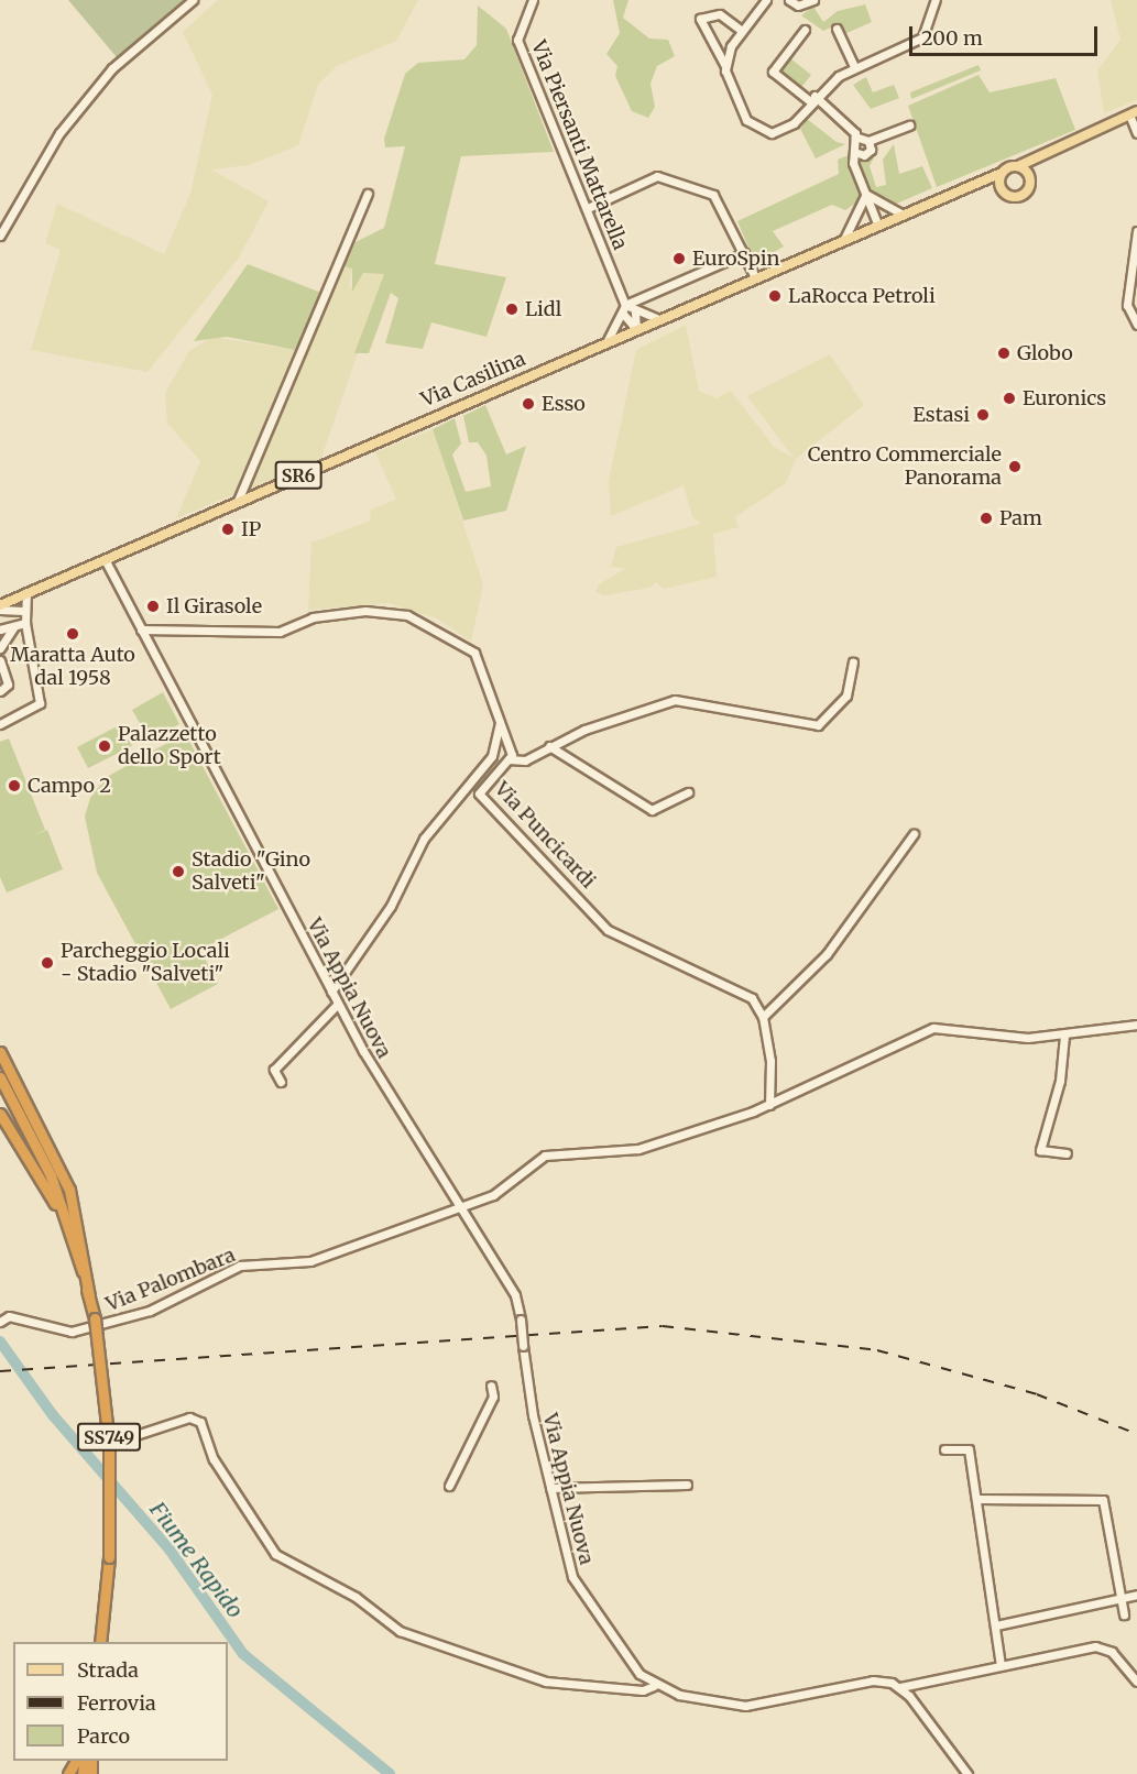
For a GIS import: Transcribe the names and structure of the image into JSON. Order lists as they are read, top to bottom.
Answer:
{
  "streets": {
    "highway": ["SS749"],
    "main road": ["Via Casilina", "SR6"],
    "street": [
      "Via Piersanti Mattarella",
      "Via Puncicardi",
      "Via Appia Nuova",
      "Via Palombara"
    ]
  },
  "crossings": [
    ["Via Casilina", "Via Appia Nuova"],
    ["Via Puncicardi", "Via Appia Nuova"],
    ["Via Appia Nuova", "Via Palombara"]
  ],
  "water": ["Fiume Rapido"],
  "places": [
    "EuroSpin",
    "LaRocca Petroli",
    "Lidl",
    "Globo",
    "Euronics",
    "Esso",
    "Estasi",
    "Centro Commerciale Panorama",
    "Pam",
    "IP",
    "Il Girasole",
    "Maratta Auto dal 1958",
    "Palazzetto dello Sport",
    "Campo 2",
    "Stadio \"Gino Salveti\"",
    "Parcheggio Locali - Stadio \"Salveti\""
  ],
  "legend": ["Strada", "Ferrovia", "Parco"],
  "scale_bar": "200 m"
}
